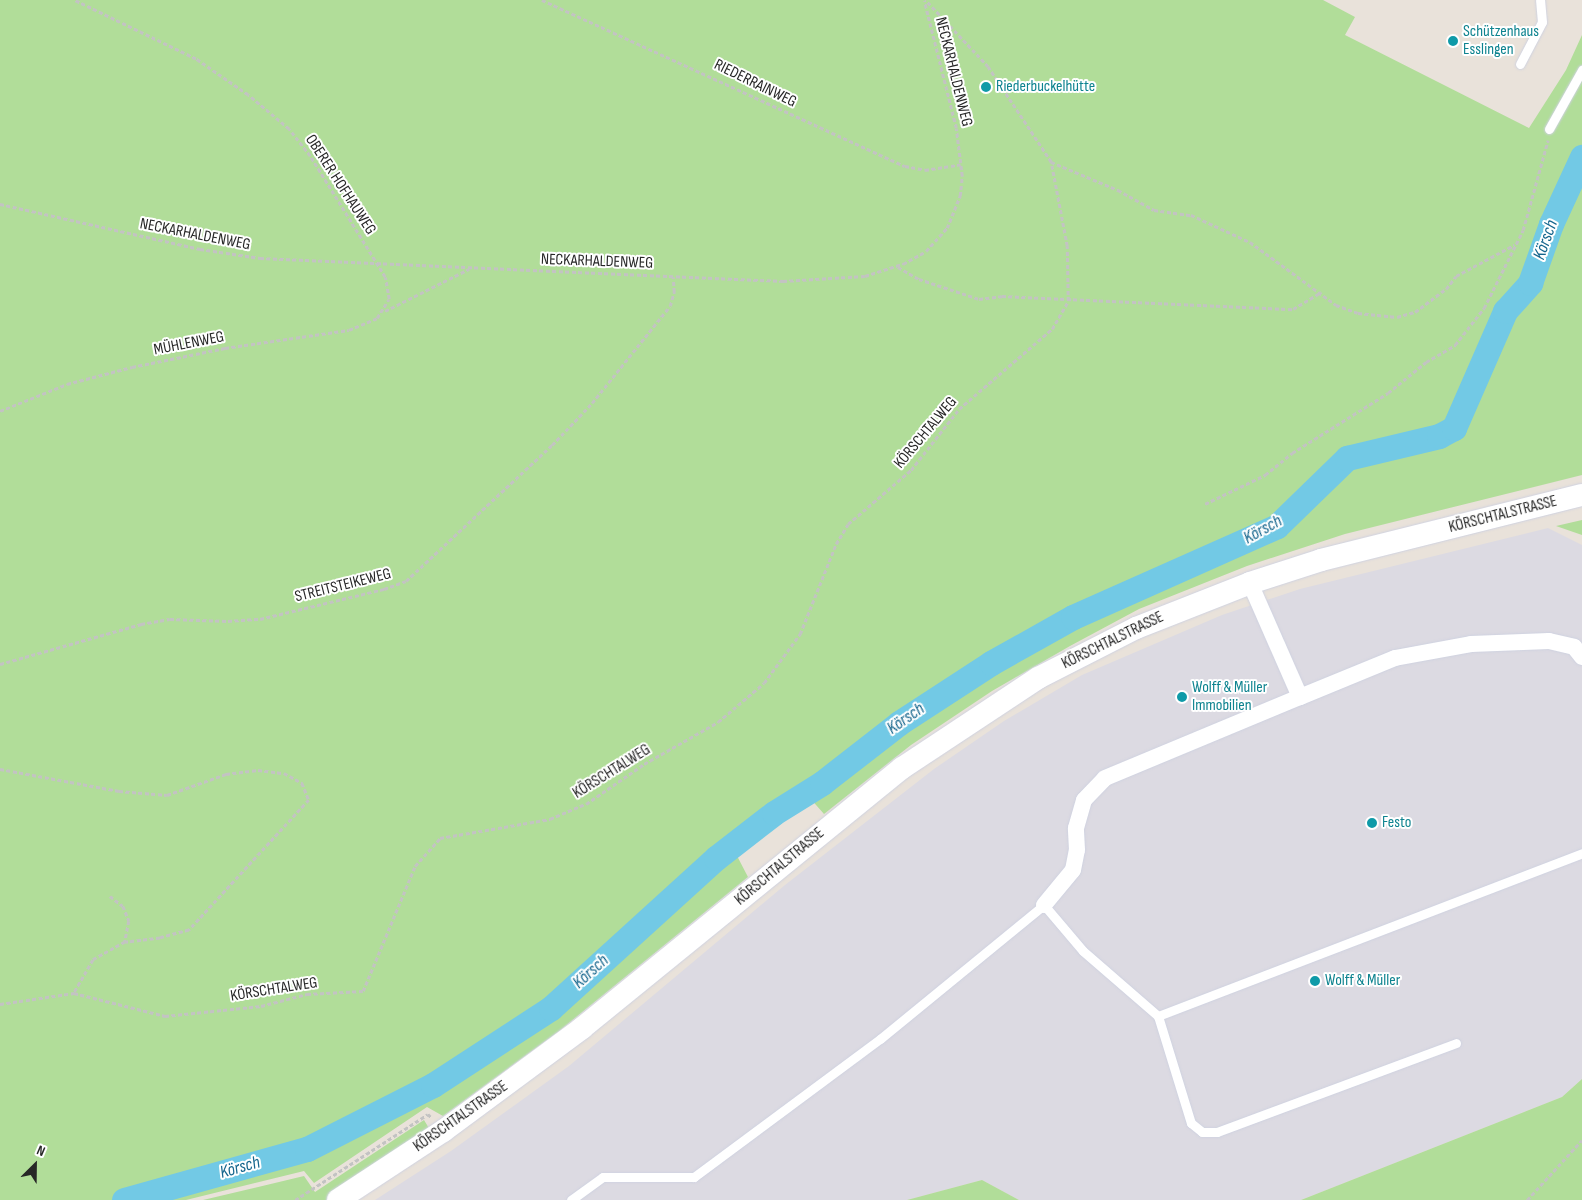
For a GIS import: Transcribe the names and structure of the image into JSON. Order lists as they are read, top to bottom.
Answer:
{
  "streets": {
    "main road": ["KÖRSCHTALSTRASSE"],
    "path": [
      "NECKARHALDENWEG",
      "RIEDERRAINWEG",
      "OBERER HOFHAUWEG",
      "MÜHLENWEG",
      "KÖRSCHTALWEG",
      "STREITSTEIKEWEG"
    ]
  },
  "crossings": [
    ["NECKARHALDENWEG", "RIEDERRAINWEG"],
    ["NECKARHALDENWEG", "OBERER HOFHAUWEG"],
    ["NECKARHALDENWEG", "MÜHLENWEG"],
    ["NECKARHALDENWEG", "STREITSTEIKEWEG"]
  ],
  "water": ["Körsch"],
  "places": [
    "Schützenhaus Esslingen",
    "Riederbuckelhütte",
    "Wolff & Müller Immobilien",
    "Festo",
    "Wolff & Müller"
  ],
  "north": "top right"
}
